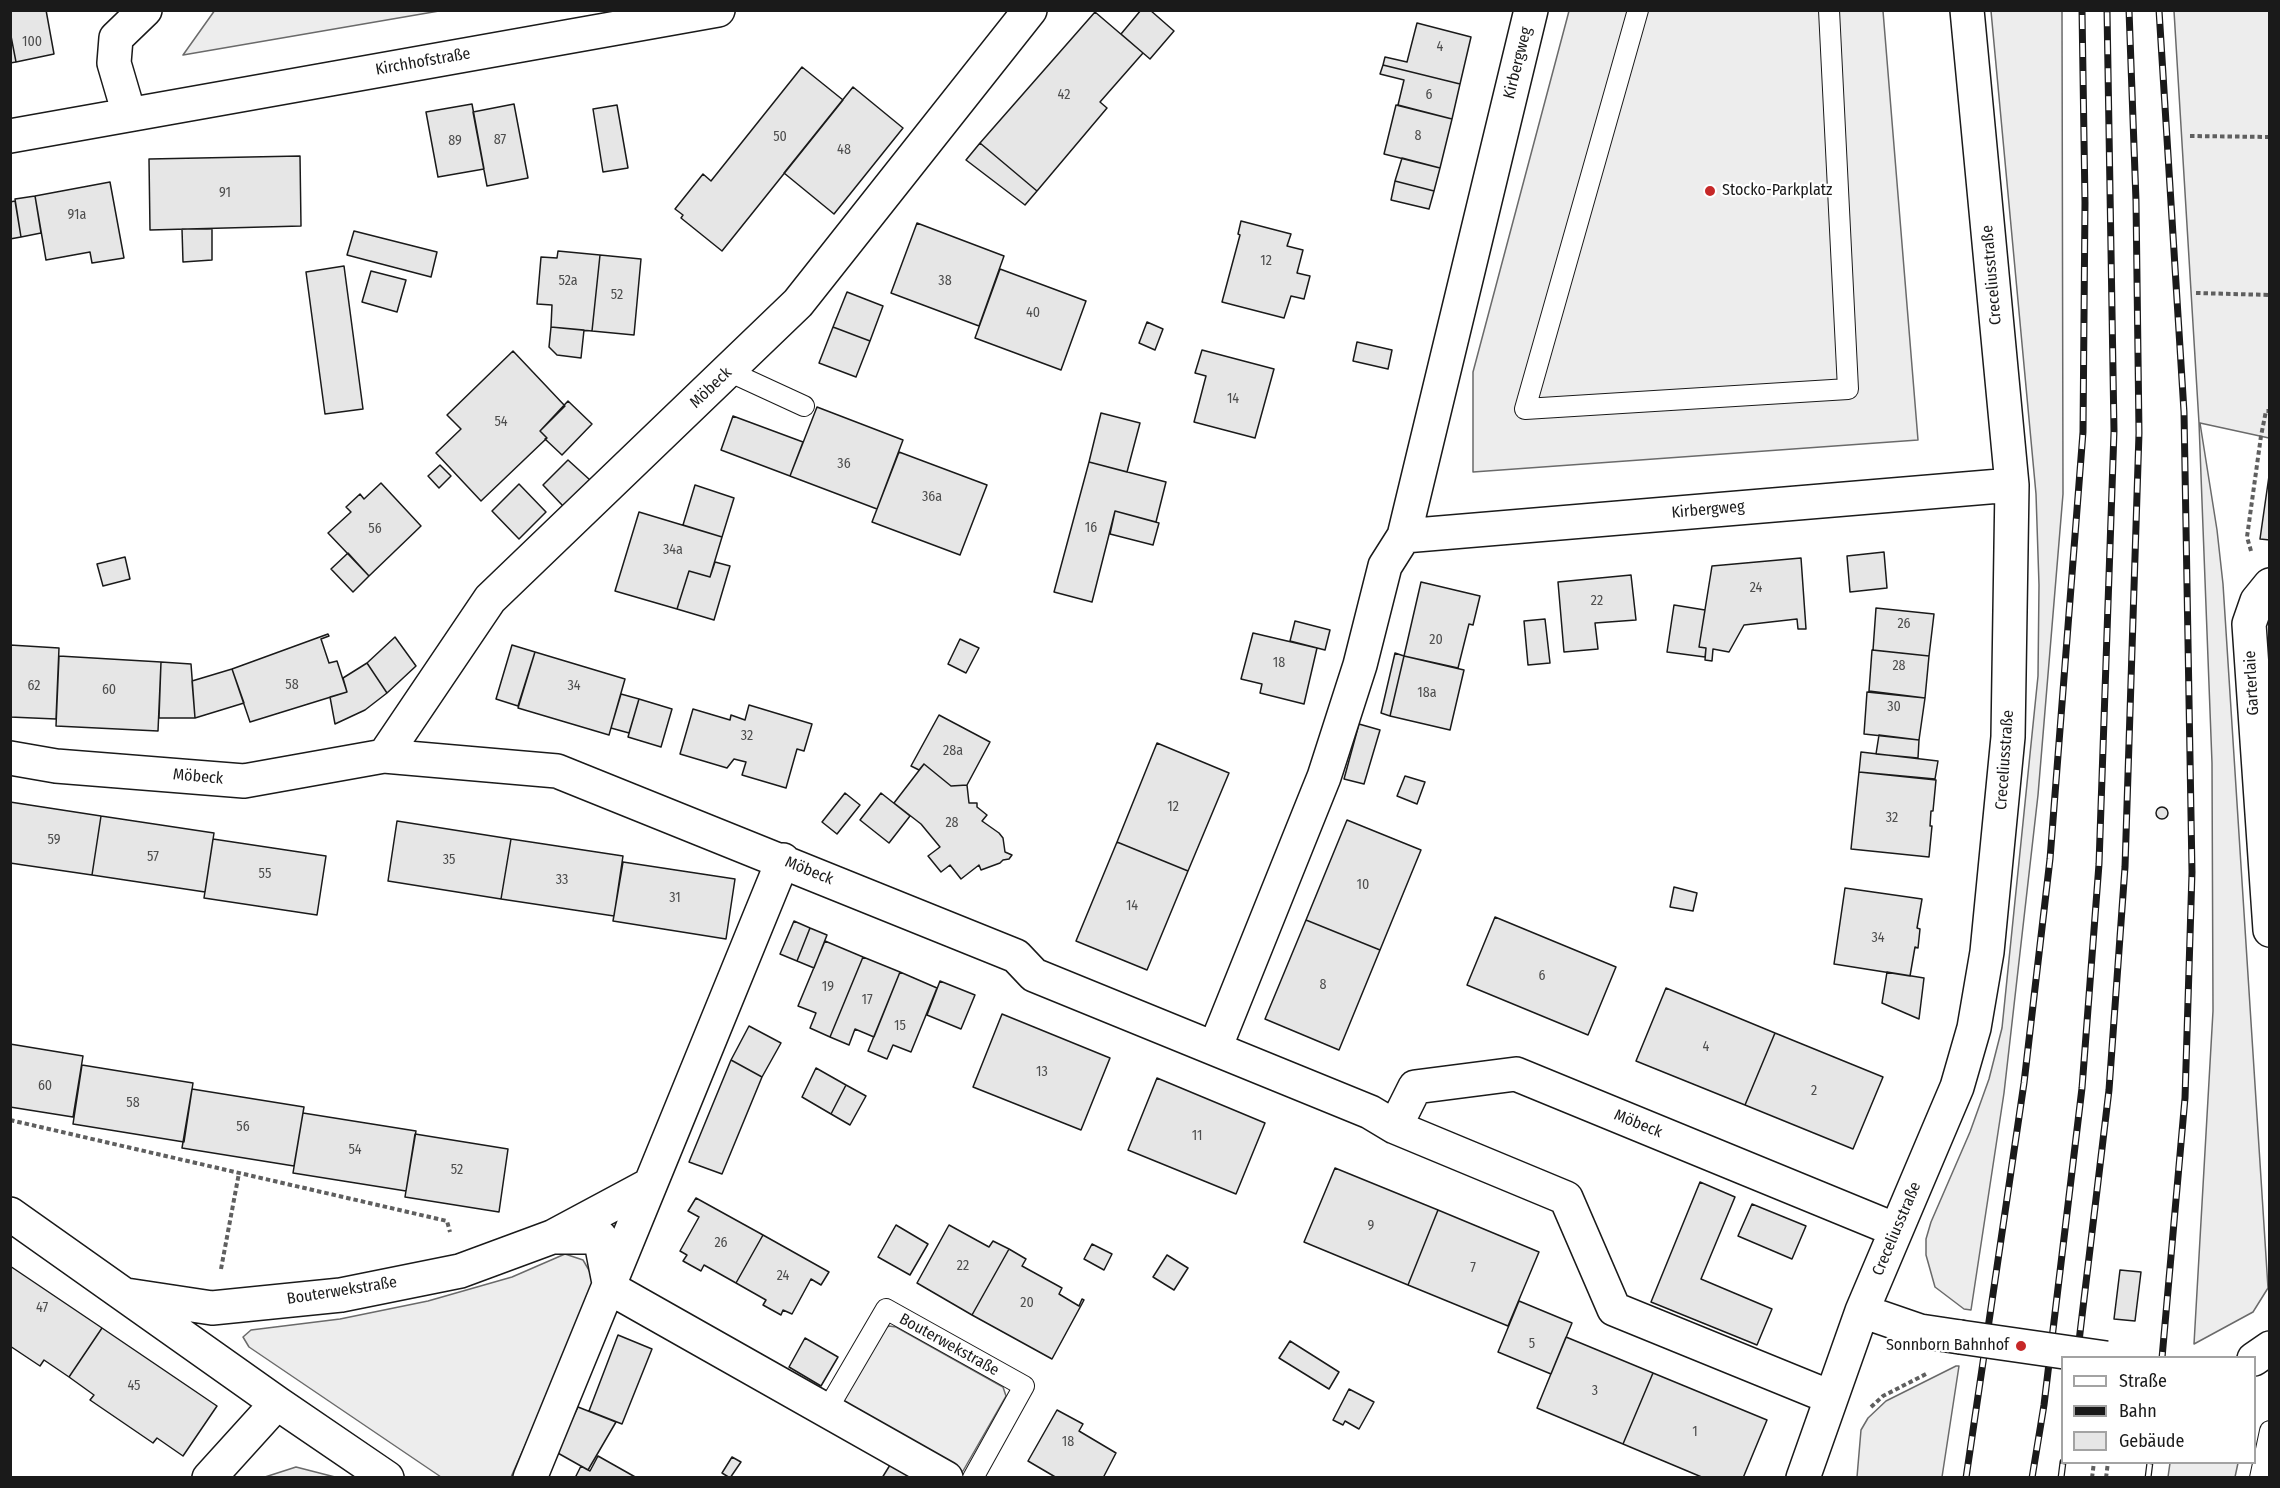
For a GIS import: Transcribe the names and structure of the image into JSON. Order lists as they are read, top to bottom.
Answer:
{
  "streets": {
    "street": [
      "Kirchhofstraße",
      "Kirbergweg",
      "Creceliusstraße",
      "Möbeck",
      "Garterlaie",
      "Bouterwekstraße"
    ]
  },
  "crossings": [
    ["Kirbergweg", "Creceliusstraße"],
    ["Kirbergweg", "Möbeck"],
    ["Creceliusstraße", "Möbeck"]
  ],
  "places": ["Stocko-Parkplatz", "Sonnborn Bahnhof"],
  "house_numbers": [
    "100",
    "4",
    "42",
    "6",
    "8",
    "50",
    "87",
    "89",
    "48",
    "91",
    "91a",
    "12",
    "52a",
    "38",
    "52",
    "40",
    "14",
    "54",
    "36",
    "36a",
    "16",
    "56",
    "34a",
    "24",
    "22",
    "26",
    "20",
    "18",
    "28",
    "58",
    "62",
    "34",
    "60",
    "18a",
    "30",
    "32",
    "28a",
    "12",
    "32",
    "28",
    "59",
    "57",
    "35",
    "55",
    "33",
    "10",
    "31",
    "14",
    "34",
    "6",
    "8",
    "19",
    "17",
    "15",
    "4",
    "13",
    "60",
    "2",
    "58",
    "56",
    "11",
    "54",
    "52",
    "9",
    "26",
    "22",
    "7",
    "24",
    "20",
    "47",
    "5",
    "45",
    "3",
    "1",
    "18"
  ],
  "legend": ["Straße", "Bahn", "Gebäude"]
}
